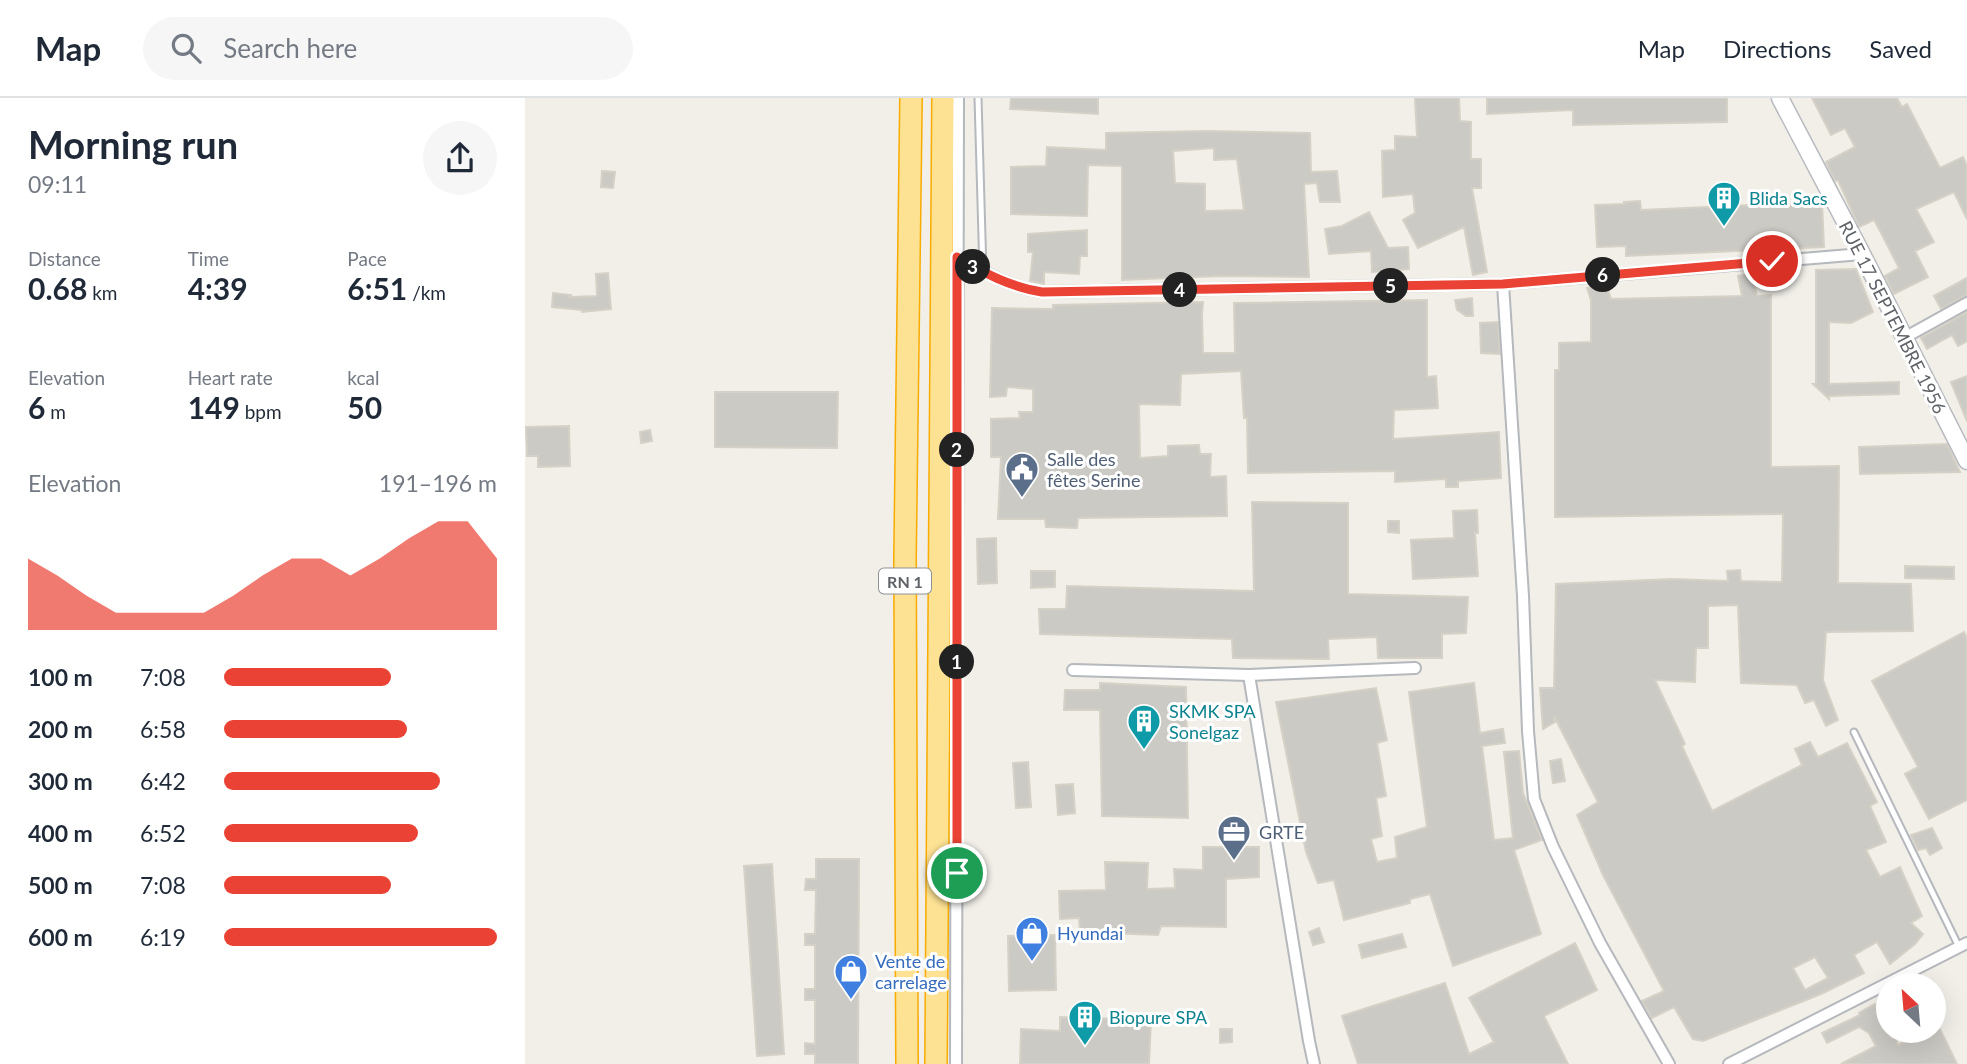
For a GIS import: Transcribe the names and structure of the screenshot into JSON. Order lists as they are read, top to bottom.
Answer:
{
  "streets": {
    "highway": ["RN 1"],
    "main road": ["RUE 17 SEPTEMBRE 1956"]
  },
  "places": {
    "building": ["Blida Sacs", "SKMK SPA Sonelgaz", "Biopure SPA"],
    "public building": ["Salle des fêtes Serine"],
    "office": ["GRTE"],
    "shop": ["Hyundai", "Vente de carrelage"]
  },
  "north": "top left",
  "page": {
    "header": "Map",
    "search": "Search here",
    "nav": ["Map", "Directions", "Saved"],
    "heading": ["Morning run", "09:11"],
    "stats": [
      ["Distance", "0.68 km"],
      ["Time", "4:39"],
      ["Pace", "6:51 /km"],
      ["Elevation", "6 m"],
      ["Heart rate", "149 bpm"],
      ["kcal", "50"]
    ],
    "pins": [
      "3",
      "6",
      "5",
      "4",
      "2",
      "1"
    ],
    "chart": ["Elevation", "191–196 m"],
    "list": [
      {
        "name": "100 m",
        "note": "7:08"
      },
      {
        "name": "200 m",
        "note": "6:58"
      },
      {
        "name": "300 m",
        "note": "6:42"
      },
      {
        "name": "400 m",
        "note": "6:52"
      },
      {
        "name": "500 m",
        "note": "7:08"
      },
      {
        "name": "600 m",
        "note": "6:19"
      }
    ]
  }
}
